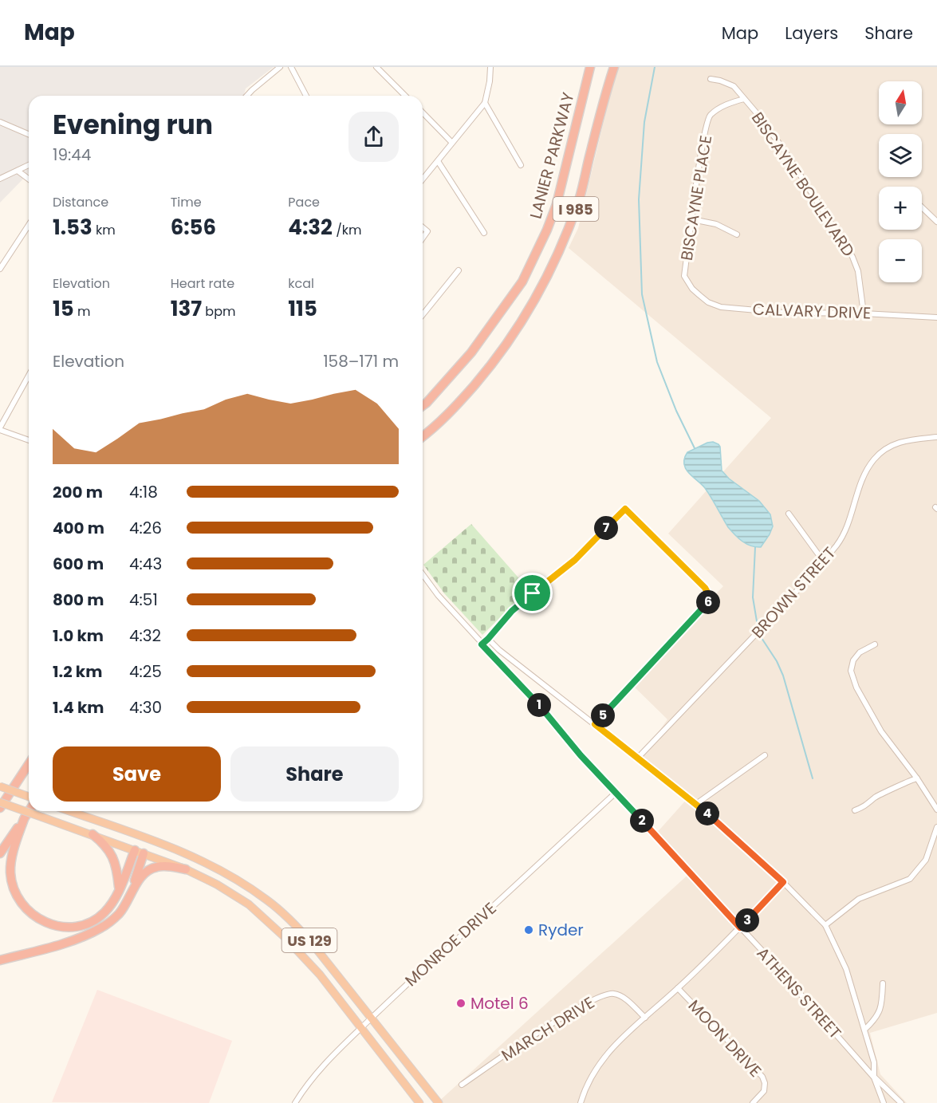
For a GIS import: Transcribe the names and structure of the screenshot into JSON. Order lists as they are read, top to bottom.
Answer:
{
  "streets": {
    "highway": ["LANIER PARKWAY", "I 985", "US 129"],
    "street": [
      "BISCAYNE BOULEVARD",
      "BISCAYNE PLACE",
      "CALVARY DRIVE",
      "BROWN STREET",
      "MONROE DRIVE",
      "ATHENS STREET",
      "MARCH DRIVE",
      "MOON DRIVE"
    ]
  },
  "crossings": [
    ["BISCAYNE BOULEVARD", "BISCAYNE PLACE"],
    ["BISCAYNE BOULEVARD", "CALVARY DRIVE"],
    ["BISCAYNE PLACE", "CALVARY DRIVE"],
    ["US 129", "MONROE DRIVE"],
    ["MONROE DRIVE", "ATHENS STREET"]
  ],
  "places": ["Ryder", "Motel 6"],
  "north": "top",
  "page": {
    "header": "Map",
    "nav": ["Map", "Layers", "Share"],
    "map_buttons": ["+", "−"],
    "heading": ["Evening run", "19:44"],
    "stats": [
      ["Distance", "1.53 km"],
      ["Time", "6:56"],
      ["Pace", "4:32 /km"],
      ["Elevation", "15 m"],
      ["Heart rate", "137 bpm"],
      ["kcal", "115"]
    ],
    "chart": ["Elevation", "158–171 m"],
    "list": [
      {
        "name": "200 m",
        "note": "4:18"
      },
      {
        "name": "400 m",
        "note": "4:26"
      },
      {
        "name": "600 m",
        "note": "4:43"
      },
      {
        "name": "800 m",
        "note": "4:51"
      },
      {
        "name": "1.0 km",
        "note": "4:32"
      },
      {
        "name": "1.2 km",
        "note": "4:25"
      },
      {
        "name": "1.4 km",
        "note": "4:30"
      }
    ],
    "pins": [
      "7",
      "6",
      "1",
      "5",
      "4",
      "2",
      "3"
    ],
    "buttons": ["Save", "Share"]
  }
}
